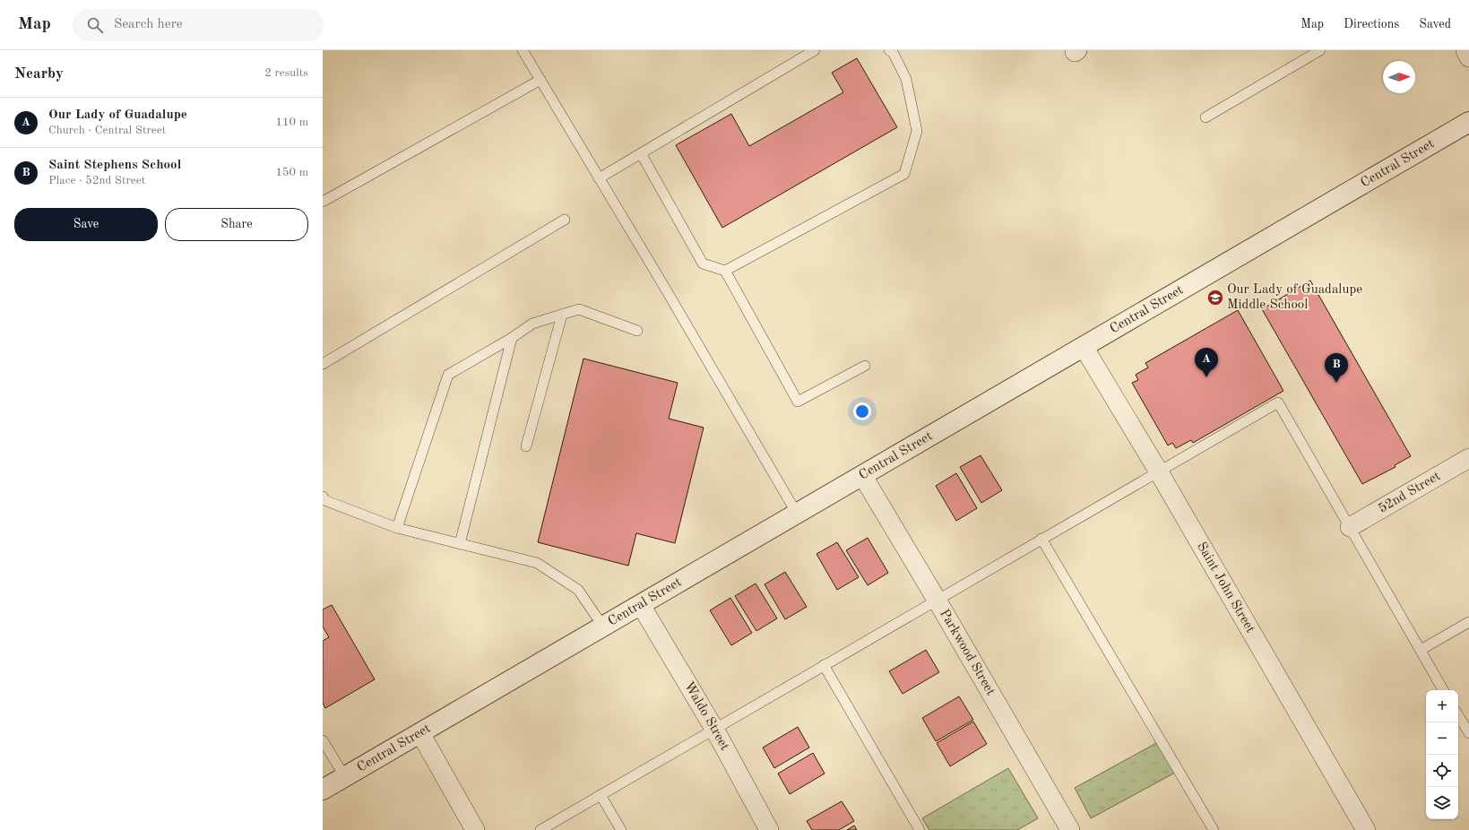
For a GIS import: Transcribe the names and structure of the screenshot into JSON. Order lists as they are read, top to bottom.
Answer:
{
  "streets": {
    "street": [
      "Central Street",
      "52nd Street",
      "Saint John Street",
      "Parkwood Street",
      "Waldo Street"
    ]
  },
  "crossings": [
    ["Central Street", "Saint John Street"],
    ["Central Street", "Parkwood Street"],
    ["Central Street", "Waldo Street"]
  ],
  "places": {
    "school or university": ["Our Lady of Guadalupe Middle School"]
  },
  "north": "right",
  "page": {
    "header": "Map",
    "search": "Search here",
    "nav": ["Map", "Directions", "Saved"],
    "heading": ["Nearby", "2 results"],
    "list": [
      {
        "mark": "A",
        "name": "Our Lady of Guadalupe",
        "note": "Church · Central Street",
        "value": "110 m"
      },
      {
        "mark": "B",
        "name": "Saint Stephens School",
        "note": "Place · 52nd Street",
        "value": "150 m"
      }
    ],
    "buttons": ["Save", "Share"],
    "pins": ["A", "B"],
    "map_buttons": ["+", "−"]
  }
}
